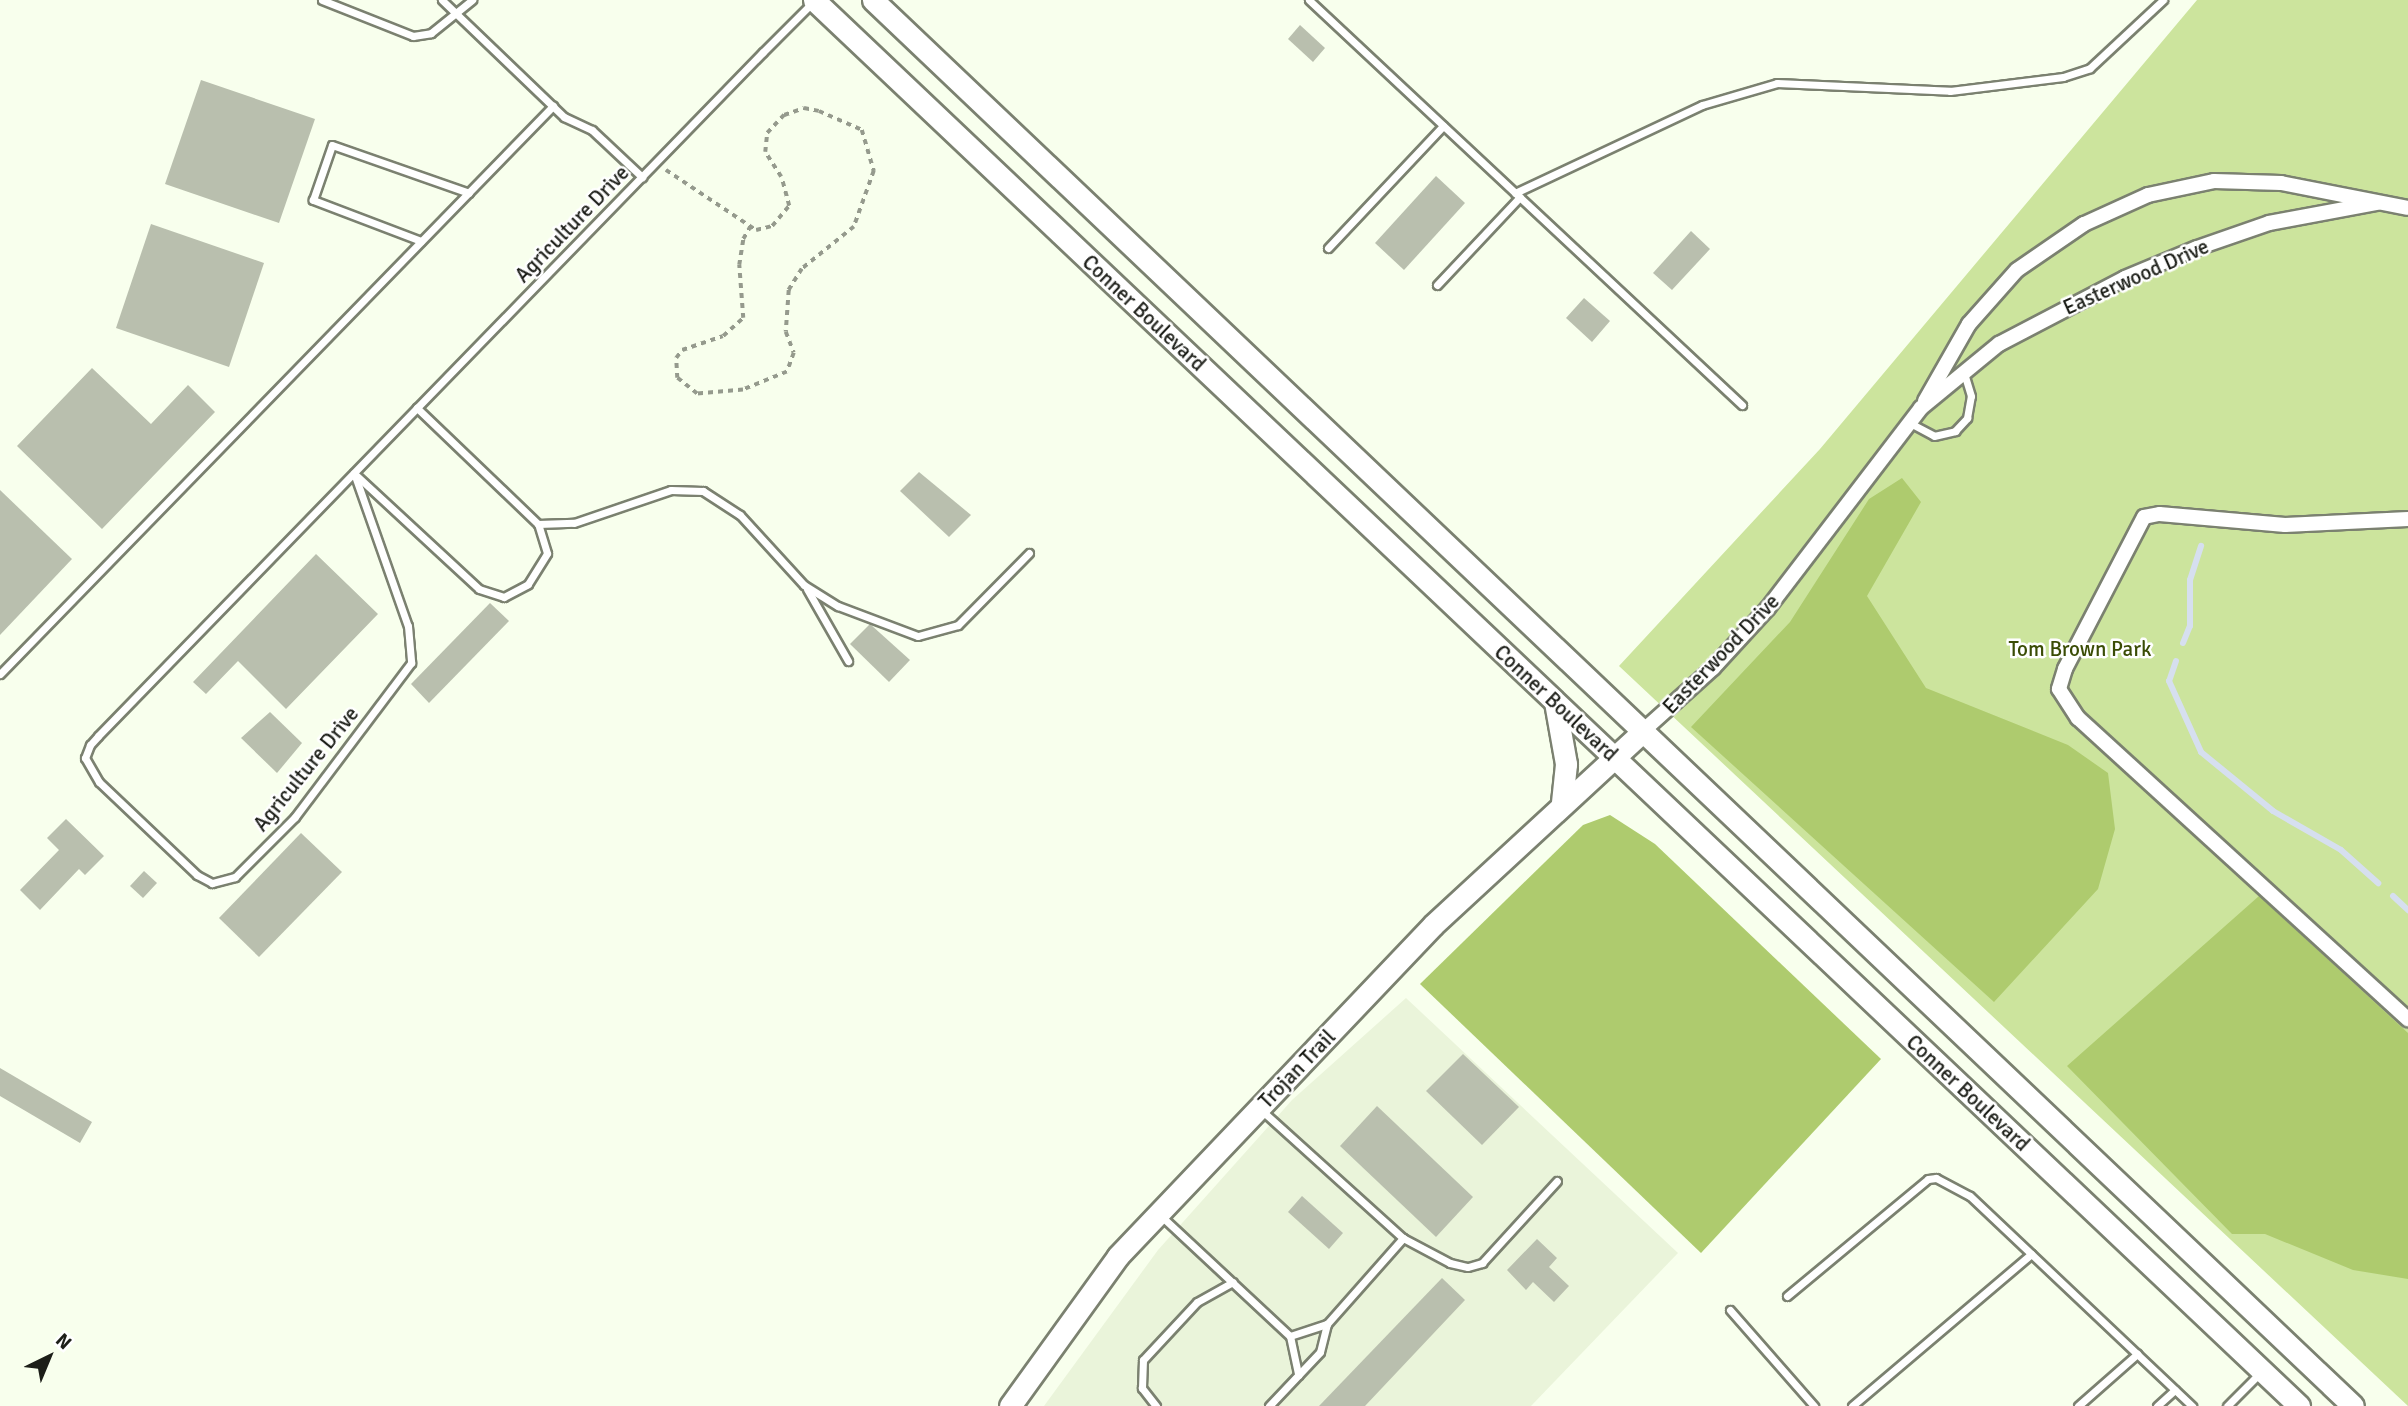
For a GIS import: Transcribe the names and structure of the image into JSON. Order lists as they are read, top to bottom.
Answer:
{
  "streets": {
    "main road": ["Easterwood Drive", "Conner Boulevard", "Trojan Trail"],
    "lane": ["Agriculture Drive"]
  },
  "crossings": [
    ["Agriculture Drive", "Conner Boulevard"],
    ["Easterwood Drive", "Conner Boulevard"],
    ["Easterwood Drive", "Trojan Trail"],
    ["Conner Boulevard", "Trojan Trail"]
  ],
  "parks": ["Tom Brown Park"],
  "north": "top right"
}
